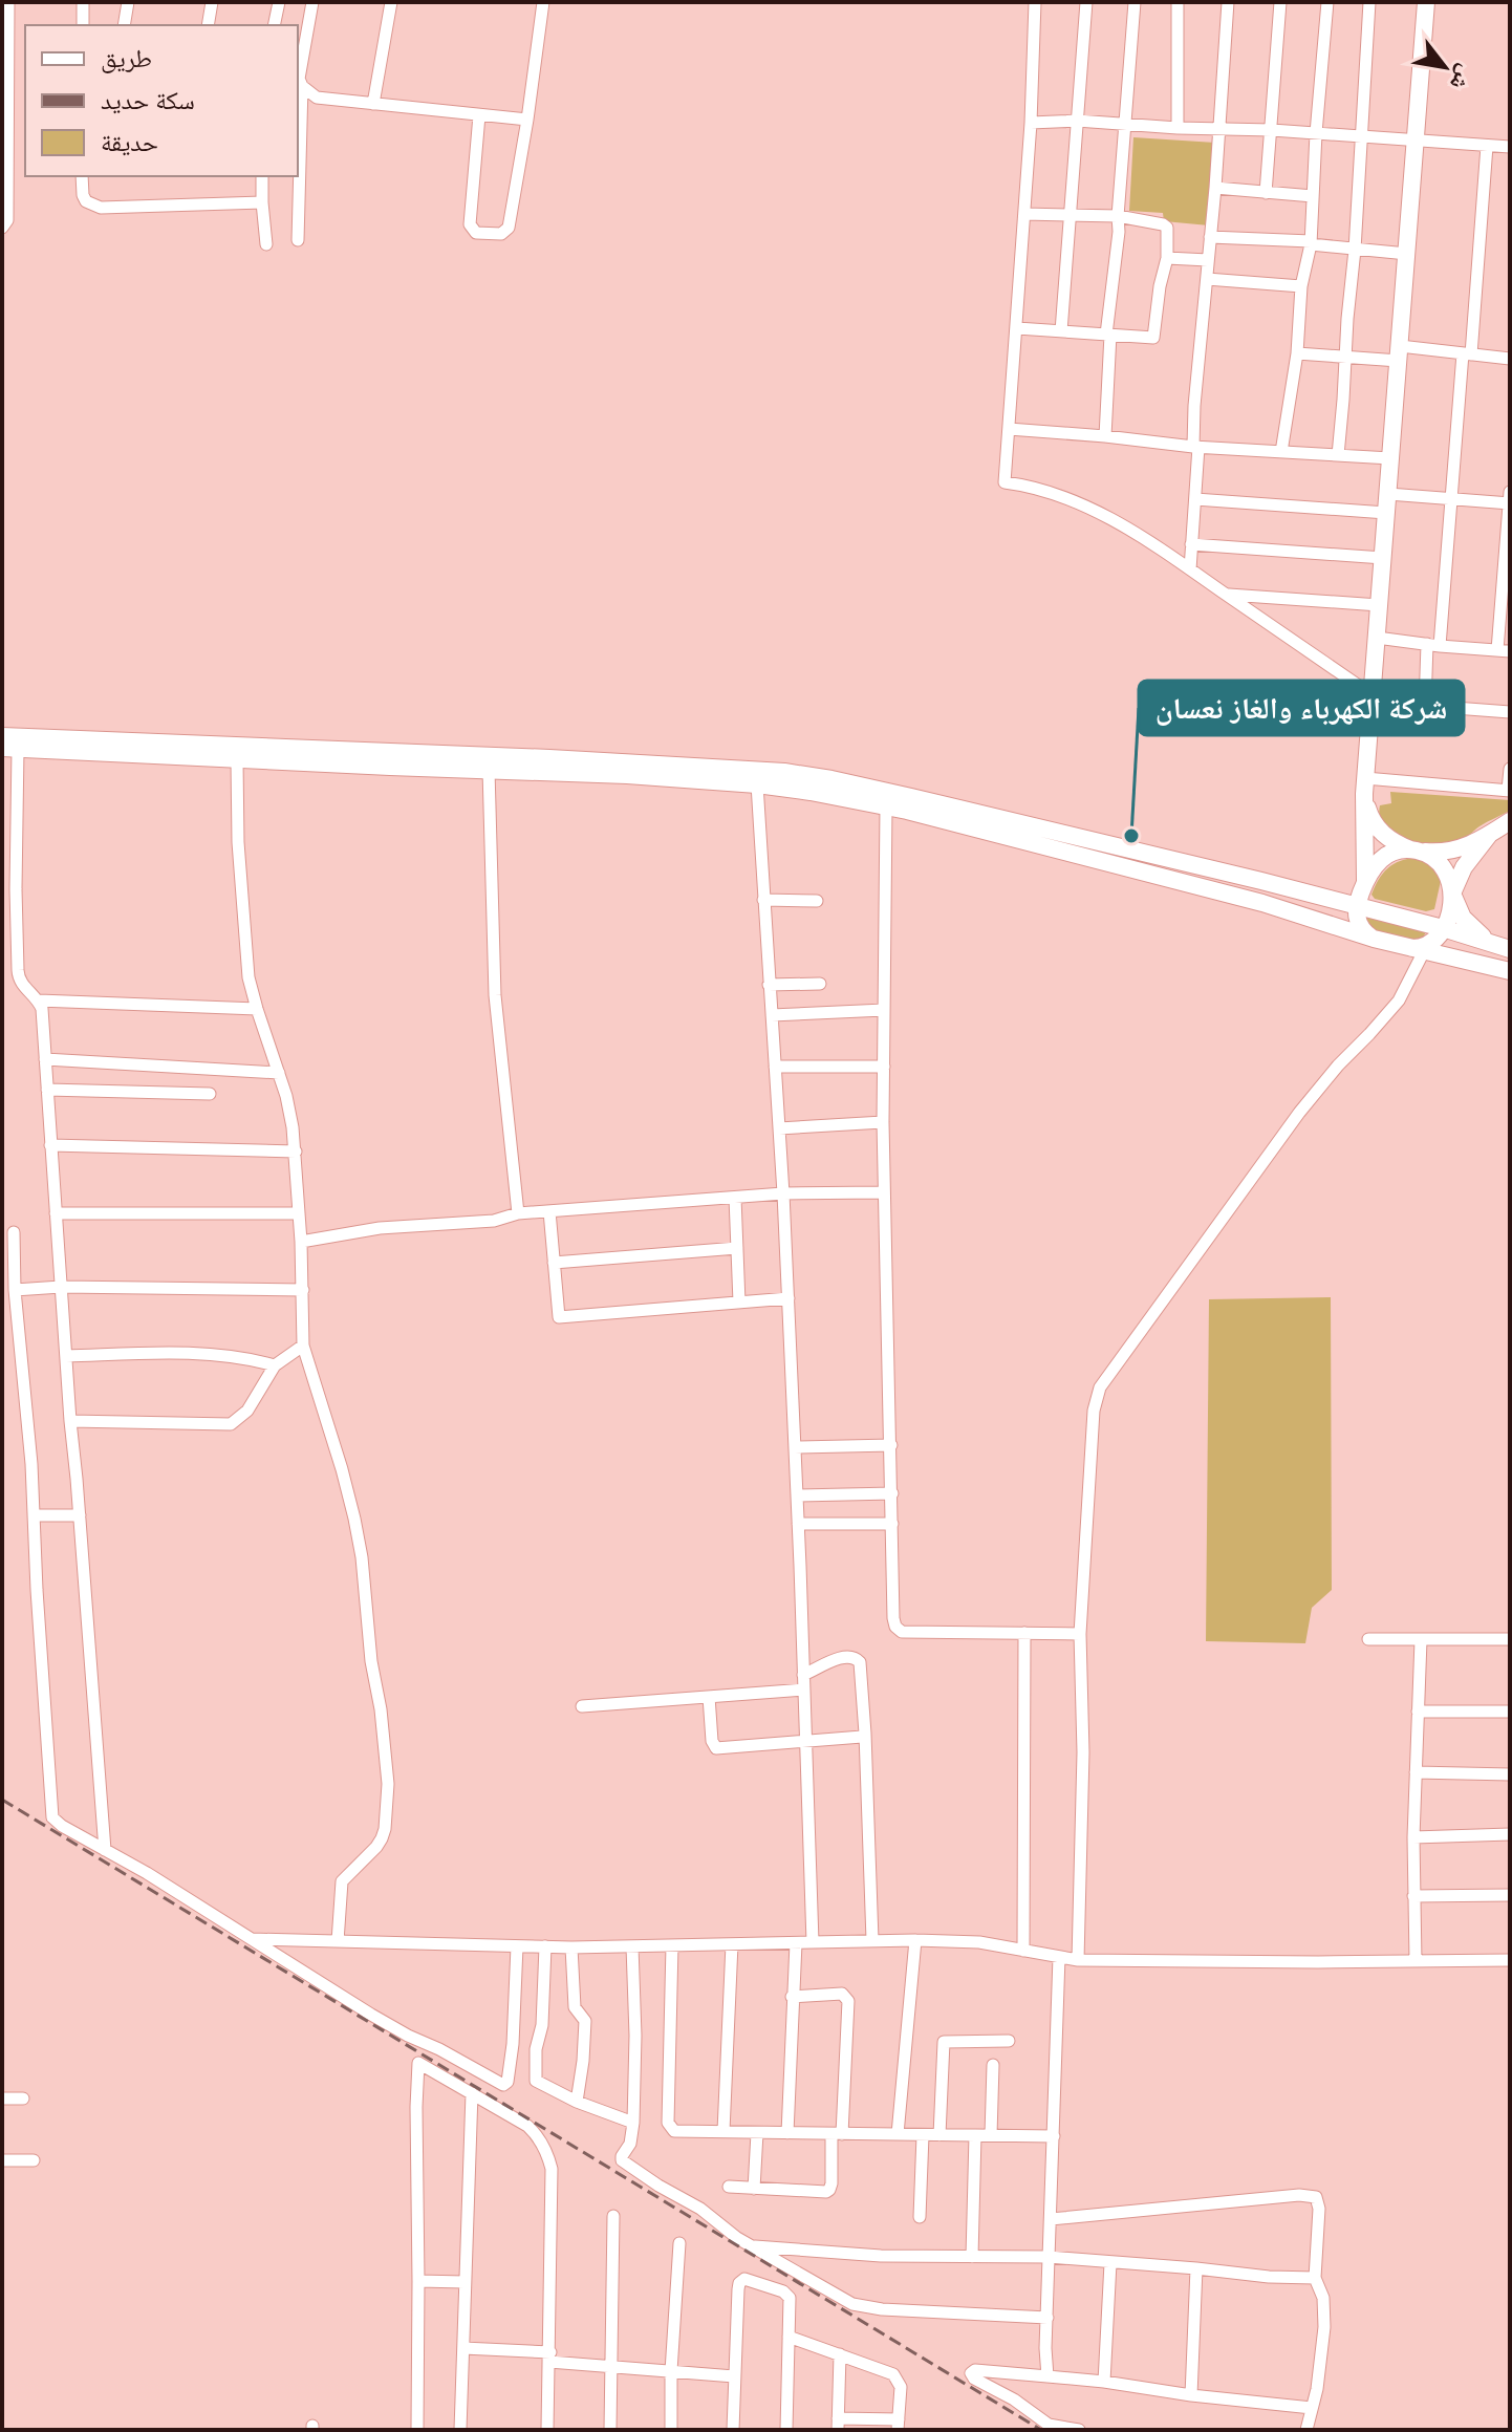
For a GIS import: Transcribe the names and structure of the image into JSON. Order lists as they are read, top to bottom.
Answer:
{
  "places": ["شركة الكهرباء والغاز نعسان"],
  "legend": ["طريق", "سكة حديد", "حديقة"],
  "north": "bottom right"
}
